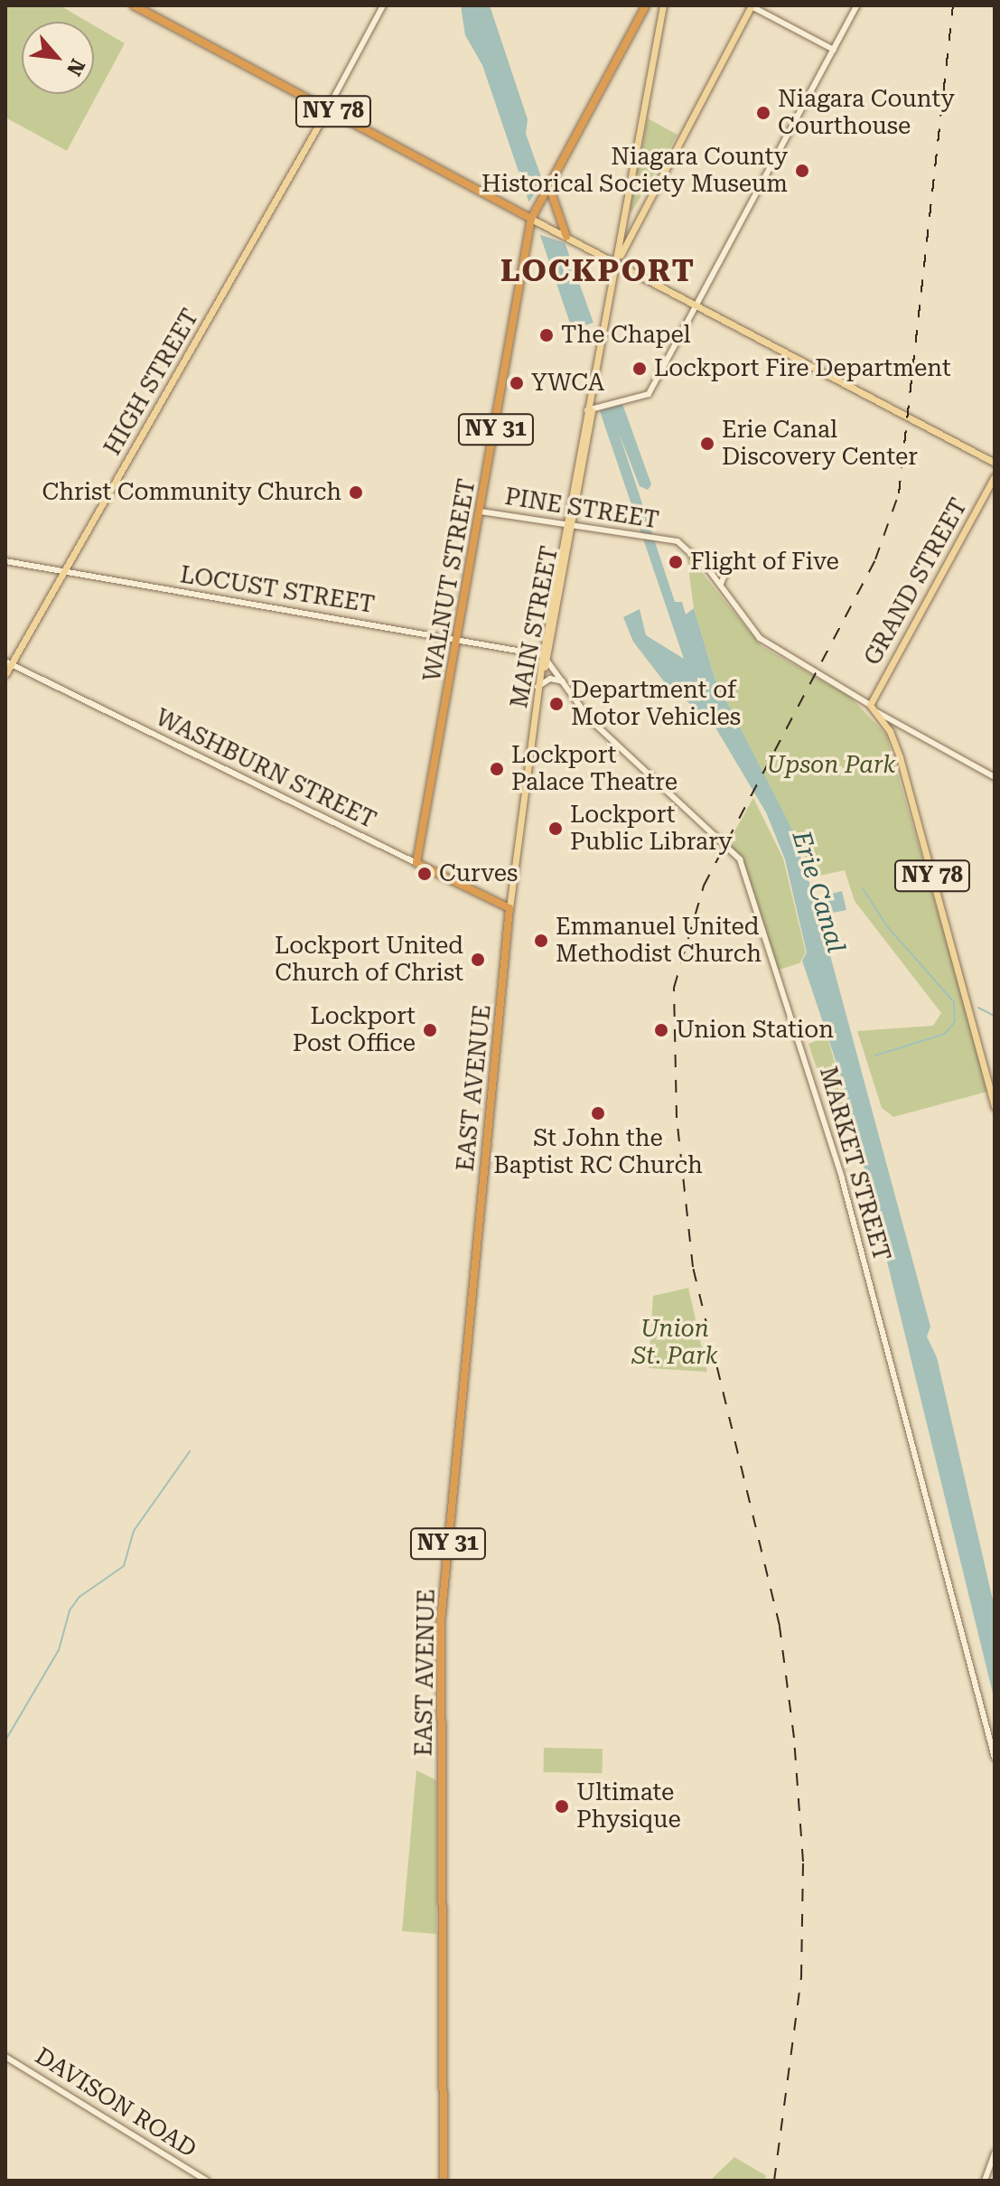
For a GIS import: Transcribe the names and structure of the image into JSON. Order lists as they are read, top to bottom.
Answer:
{
  "streets": {
    "highway": [
      "NY 78",
      "NY 31",
      "WALNUT STREET",
      "WASHBURN STREET",
      "EAST AVENUE"
    ],
    "main road": ["HIGH STREET", "GRAND STREET", "MAIN STREET"],
    "street": [
      "PINE STREET",
      "LOCUST STREET",
      "MARKET STREET",
      "DAVISON ROAD"
    ]
  },
  "crossings": [
    ["NY 78", "HIGH STREET"],
    ["NY 78", "NY 31"],
    ["NY 78", "WALNUT STREET"],
    ["NY 78", "GRAND STREET"],
    ["NY 78", "MAIN STREET"],
    ["HIGH STREET", "LOCUST STREET"],
    ["HIGH STREET", "WASHBURN STREET"],
    ["NY 31", "WALNUT STREET"],
    ["PINE STREET", "WALNUT STREET"],
    ["PINE STREET", "MAIN STREET"],
    ["WALNUT STREET", "LOCUST STREET"],
    ["WALNUT STREET", "WASHBURN STREET"],
    ["LOCUST STREET", "MAIN STREET"],
    ["LOCUST STREET", "MARKET STREET"],
    ["MAIN STREET", "WASHBURN STREET"],
    ["MAIN STREET", "EAST AVENUE"],
    ["MAIN STREET", "MARKET STREET"],
    ["WASHBURN STREET", "EAST AVENUE"]
  ],
  "districts": ["LOCKPORT"],
  "water": ["Erie Canal"],
  "parks": ["Upson Park", "Union St. Park"],
  "places": [
    "Niagara County Courthouse",
    "Niagara County Historical Society Museum",
    "The Chapel",
    "Lockport Fire Department",
    "YWCA",
    "Erie Canal Discovery Center",
    "Christ Community Church",
    "Flight of Five",
    "Department of Motor Vehicles",
    "Lockport Palace Theatre",
    "Lockport Public Library",
    "Curves",
    "Emmanuel United Methodist Church",
    "Lockport United Church of Christ",
    "Lockport Post Office",
    "Union Station",
    "St John the Baptist RC Church",
    "Ultimate Physique"
  ],
  "north": "bottom right"
}
